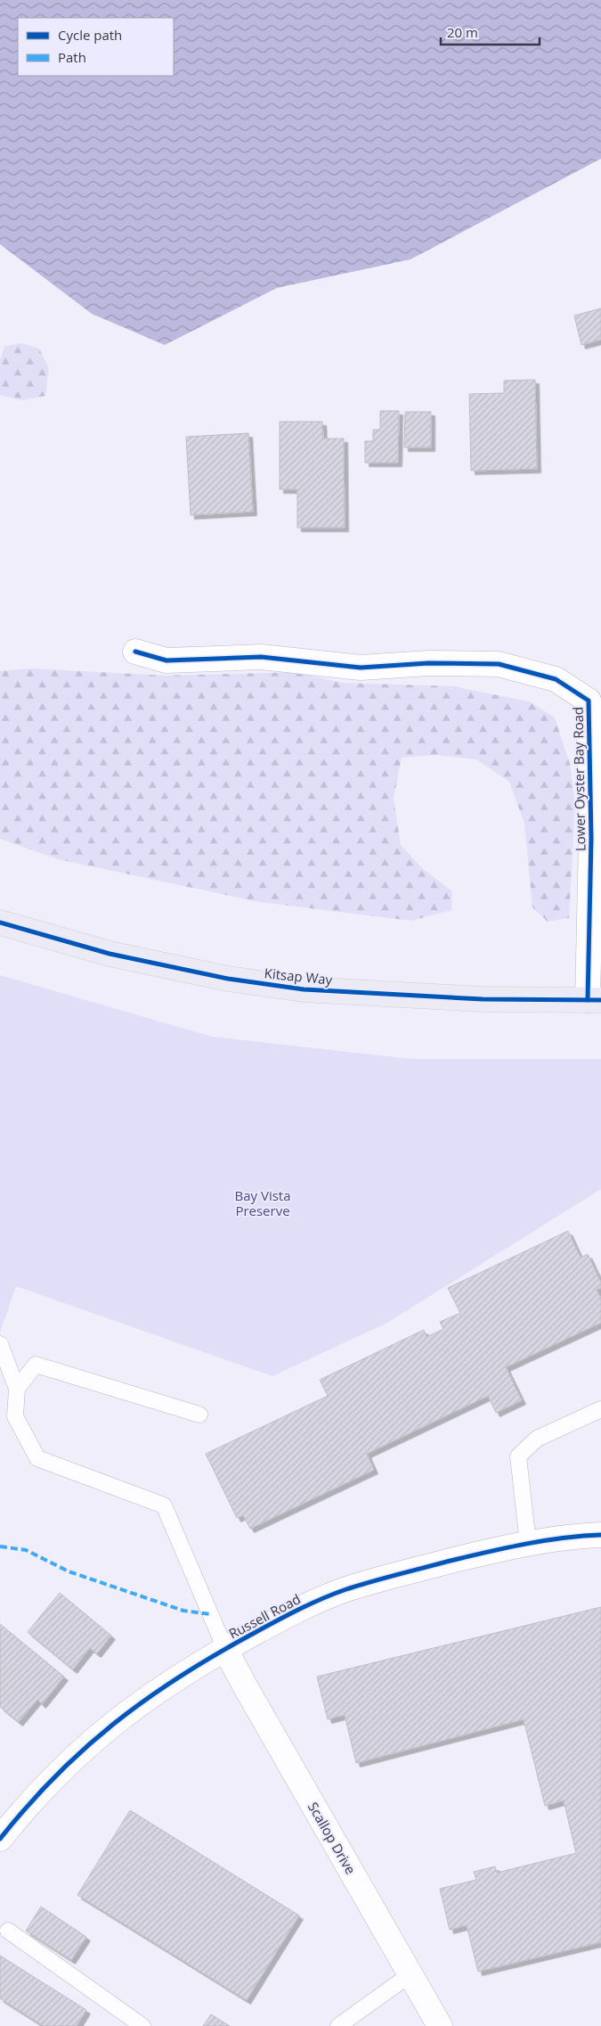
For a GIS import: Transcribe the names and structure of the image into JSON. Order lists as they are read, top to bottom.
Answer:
{
  "streets": {
    "main road": ["Kitsap Way"],
    "street": ["Lower Oyster Bay Road", "Russell Road", "Scallop Drive"]
  },
  "crossings": [
    ["Lower Oyster Bay Road", "Kitsap Way"],
    ["Russell Road", "Scallop Drive"]
  ],
  "parks": ["Bay Vista Preserve"],
  "legend": ["Cycle path", "Path"],
  "scale_bar": "20 m"
}
